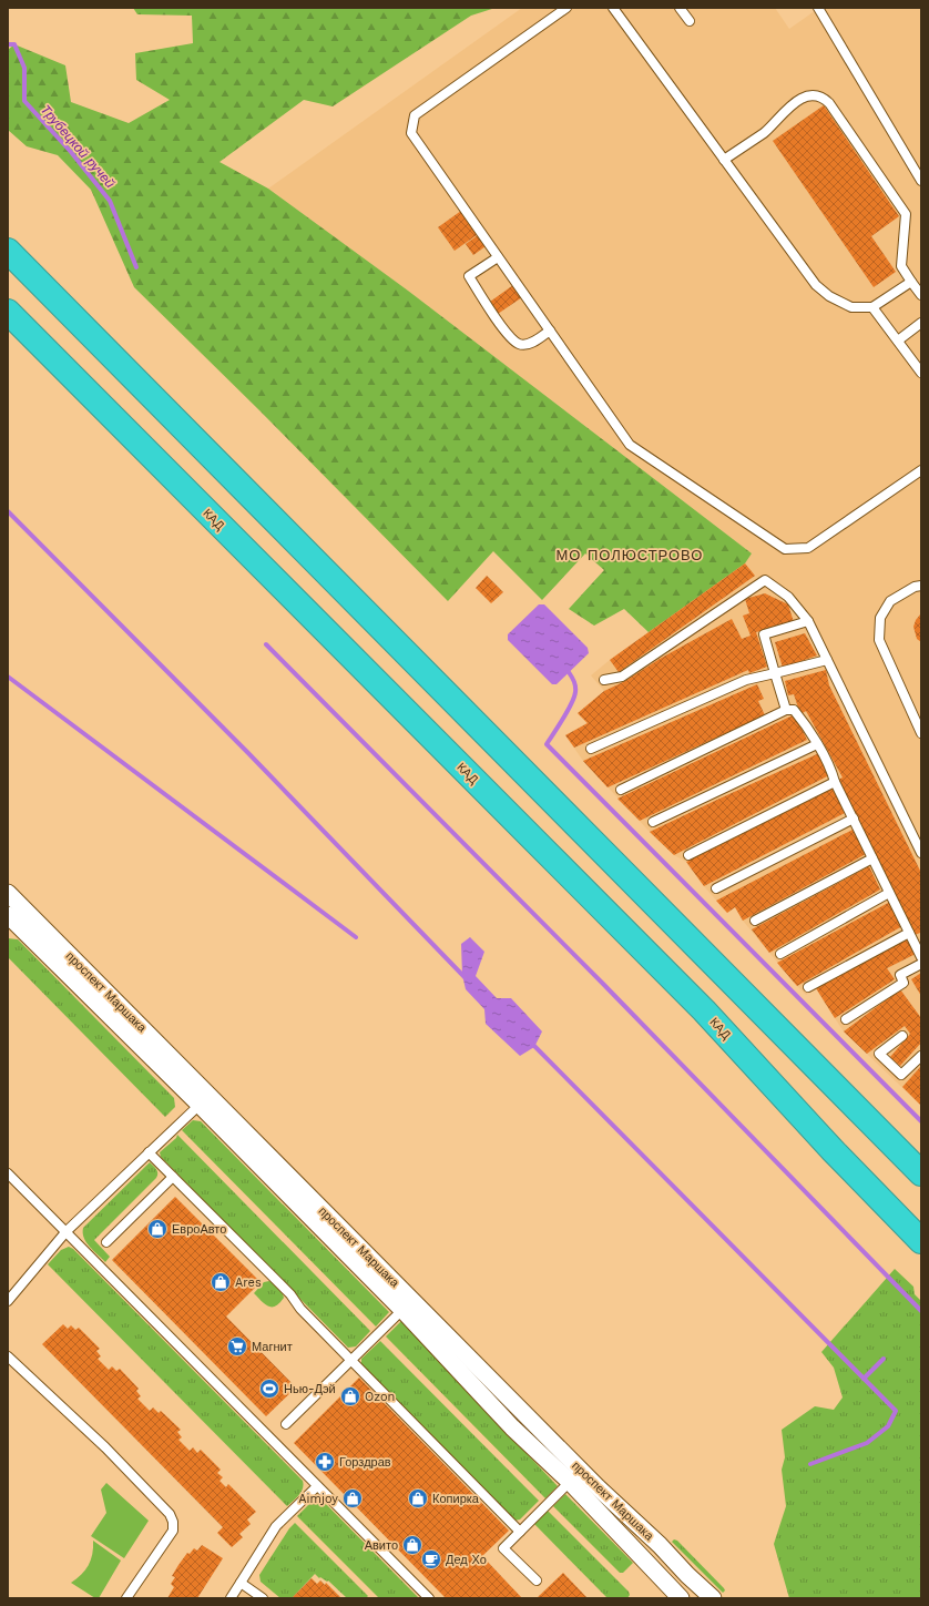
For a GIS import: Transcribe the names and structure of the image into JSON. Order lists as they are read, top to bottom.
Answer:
{
  "streets": {
    "highway": ["КАД"],
    "street": ["проспект Маршака"]
  },
  "districts": ["МО ПОЛЮСТРОВО"],
  "water": ["Трубецкой ручей"],
  "places": {
    "shop": [
      "ЕвроАвто",
      "Ares",
      "Ozon",
      "Aimjoy",
      "Копирка",
      "Авито"
    ],
    "supermarket": ["Магнит"],
    "sports": ["Нью-Дэй"],
    "pharmacy": ["Горздрав"],
    "cafe": ["Дед Хо"]
  }
}
